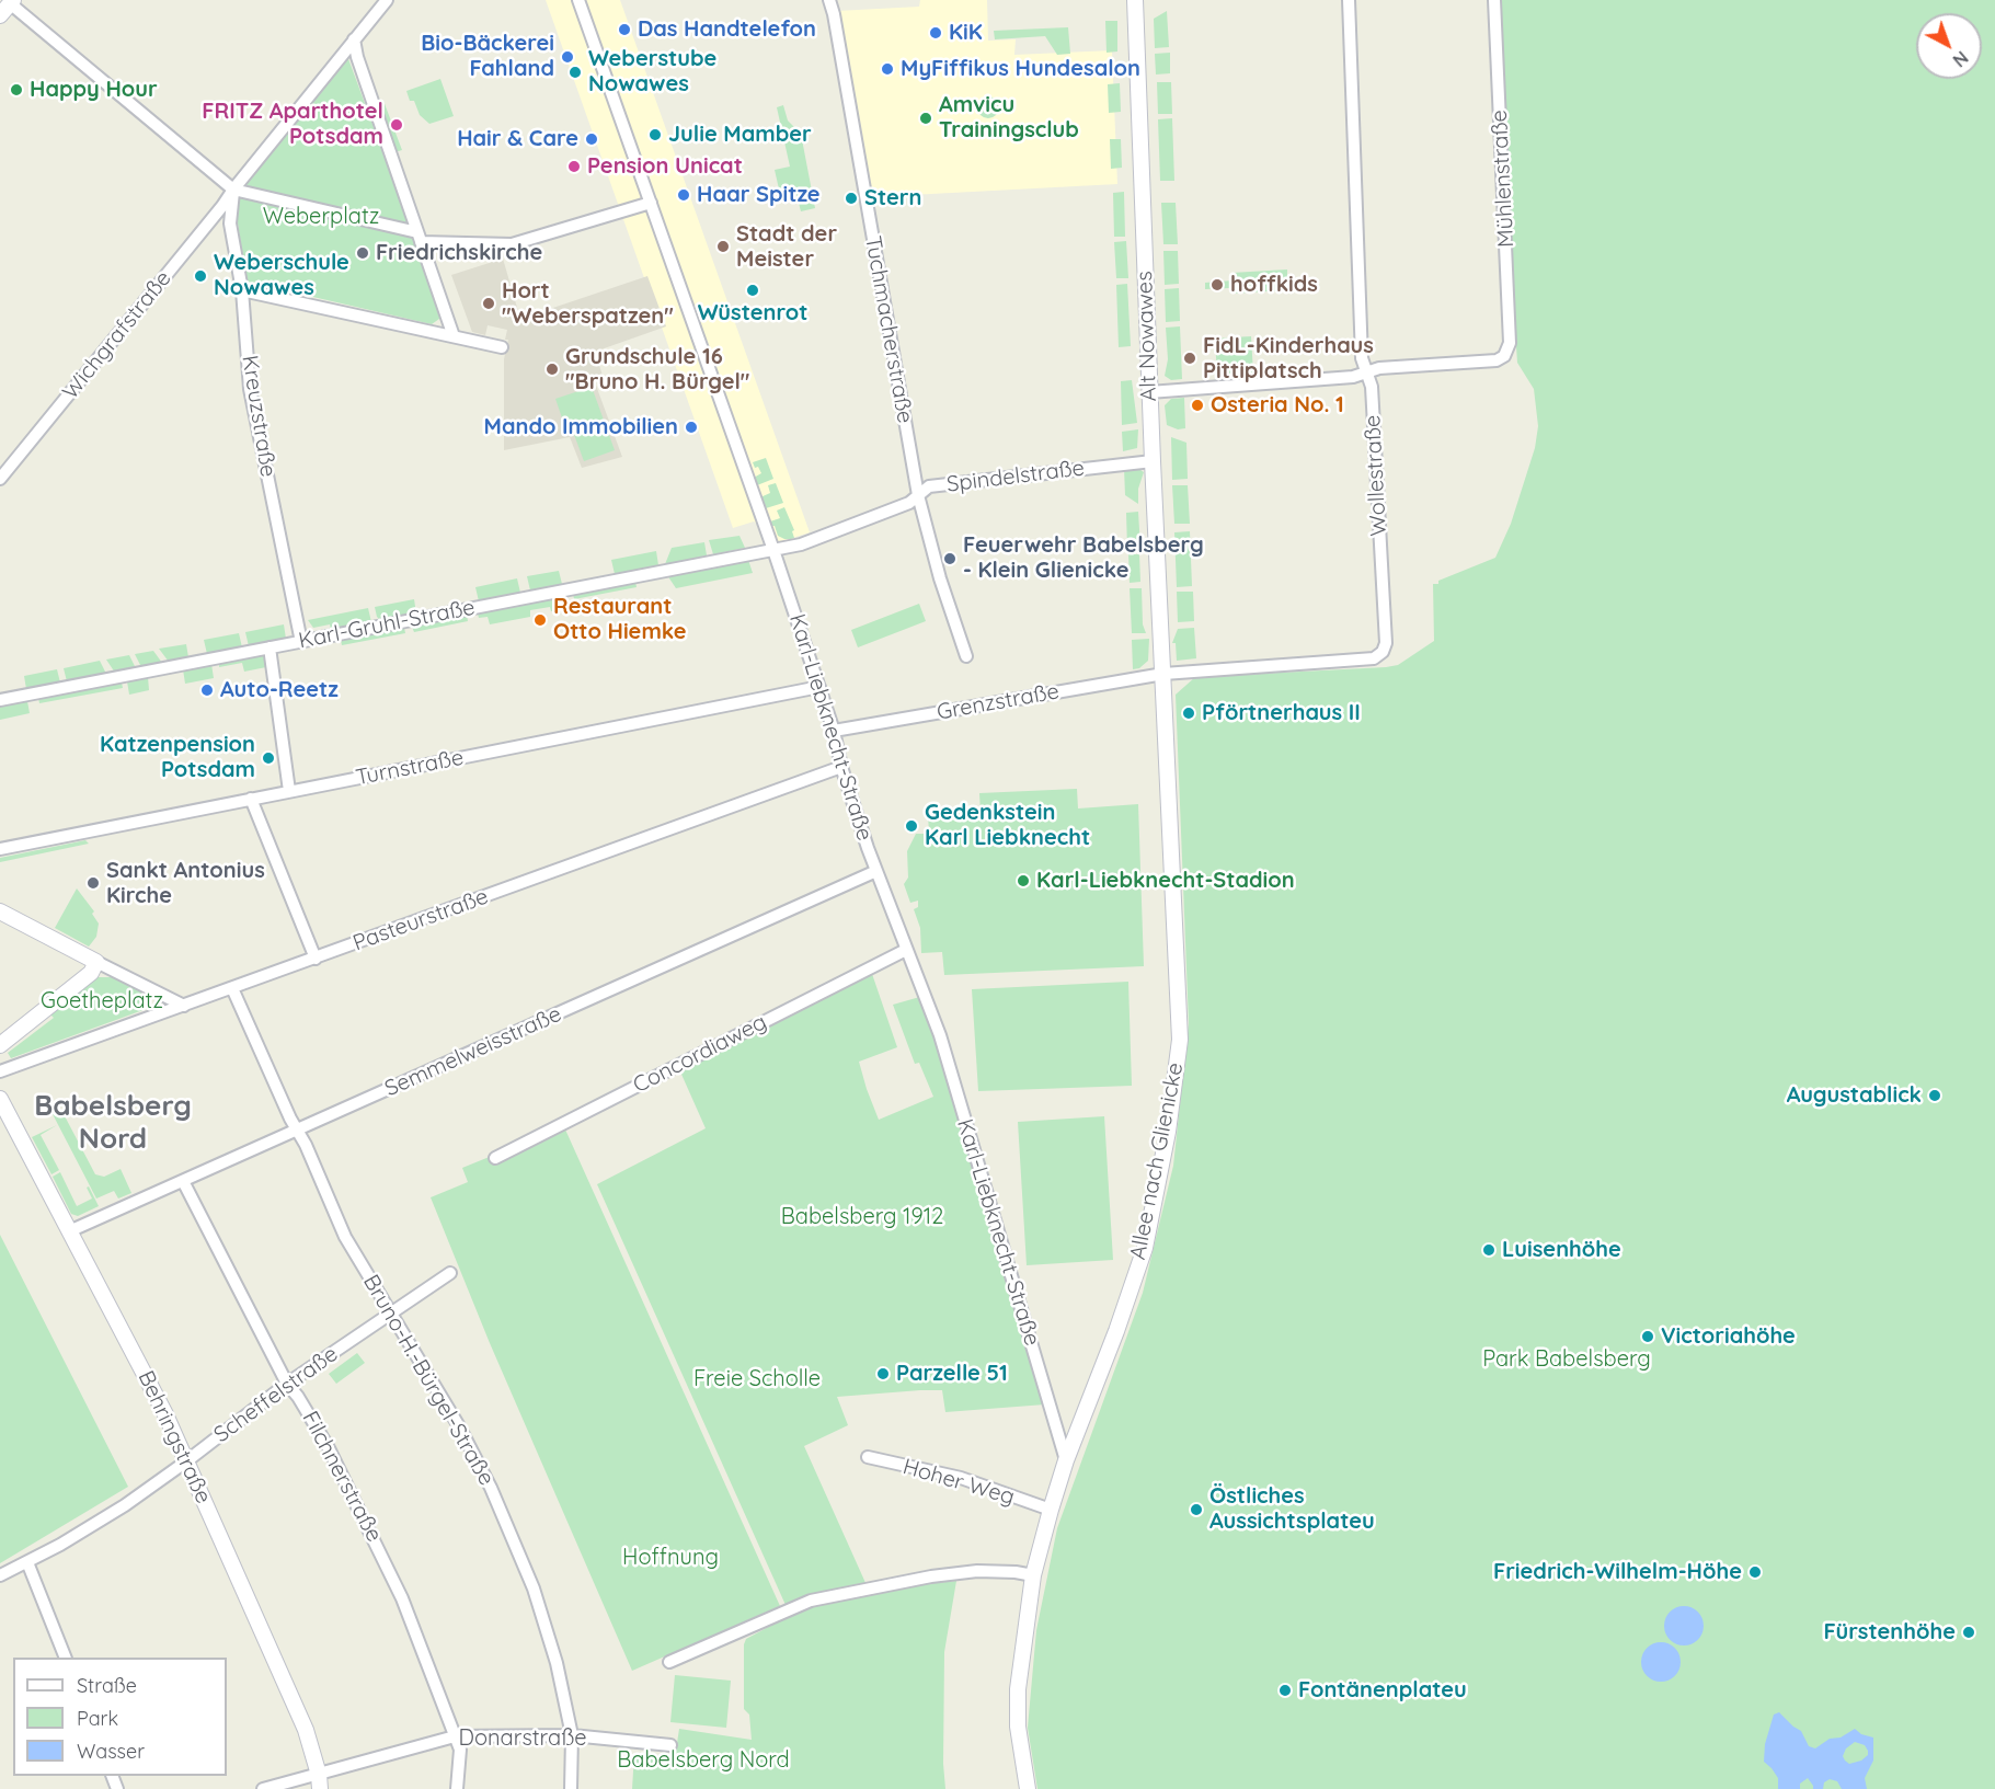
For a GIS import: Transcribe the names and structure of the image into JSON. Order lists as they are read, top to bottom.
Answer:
{
  "streets": {
    "street": [
      "Mühlenstraße",
      "Tuchmacherstraße",
      "Wichgrafstraße",
      "Alt Nowawes",
      "Kreuzstraße",
      "Wollestraße",
      "Spindelstraße",
      "Karl-Gruhl-Straße",
      "Grenzstraße",
      "Karl-Liebknecht-Straße",
      "Turnstraße",
      "Pasteurstraße",
      "Semmelweisstraße",
      "Concordiaweg",
      "Allee nach Glienicke",
      "Bruno-H.-Bürgel-Straße",
      "Scheffelstraße",
      "Behringstraße",
      "Filchnerstraße",
      "Hoher Weg",
      "Donarstraße"
    ]
  },
  "crossings": [
    ["Mühlenstraße", "Wollestraße"],
    ["Tuchmacherstraße", "Spindelstraße"],
    ["Wichgrafstraße", "Kreuzstraße"],
    ["Alt Nowawes", "Wollestraße"],
    ["Alt Nowawes", "Spindelstraße"],
    ["Alt Nowawes", "Grenzstraße"],
    ["Alt Nowawes", "Allee nach Glienicke"],
    ["Kreuzstraße", "Karl-Gruhl-Straße"],
    ["Wollestraße", "Grenzstraße"],
    ["Wollestraße", "Allee nach Glienicke"],
    ["Spindelstraße", "Karl-Gruhl-Straße"],
    ["Spindelstraße", "Karl-Liebknecht-Straße"],
    ["Karl-Gruhl-Straße", "Karl-Liebknecht-Straße"],
    ["Grenzstraße", "Karl-Liebknecht-Straße"],
    ["Grenzstraße", "Allee nach Glienicke"],
    ["Karl-Liebknecht-Straße", "Turnstraße"],
    ["Karl-Liebknecht-Straße", "Pasteurstraße"],
    ["Karl-Liebknecht-Straße", "Semmelweisstraße"],
    ["Karl-Liebknecht-Straße", "Concordiaweg"],
    ["Karl-Liebknecht-Straße", "Allee nach Glienicke"],
    ["Pasteurstraße", "Bruno-H.-Bürgel-Straße"],
    ["Semmelweisstraße", "Bruno-H.-Bürgel-Straße"],
    ["Semmelweisstraße", "Behringstraße"],
    ["Semmelweisstraße", "Filchnerstraße"],
    ["Allee nach Glienicke", "Hoher Weg"],
    ["Bruno-H.-Bürgel-Straße", "Scheffelstraße"],
    ["Bruno-H.-Bürgel-Straße", "Donarstraße"],
    ["Scheffelstraße", "Behringstraße"],
    ["Scheffelstraße", "Filchnerstraße"],
    ["Behringstraße", "Donarstraße"],
    ["Filchnerstraße", "Donarstraße"]
  ],
  "districts": ["Babelsberg Nord"],
  "parks": [
    "Weberplatz",
    "Goetheplatz",
    "Babelsberg 1912",
    "Park Babelsberg",
    "Freie Scholle",
    "Hoffnung",
    "Babelsberg Nord"
  ],
  "places": [
    "Das Handtelefon",
    "KiK",
    "Bio-Bäckerei Fahland",
    "MyFiffikus Hundesalon",
    "Weberstube Nowawes",
    "Happy Hour",
    "Amvicu Trainingsclub",
    "FRITZ Aparthotel Potsdam",
    "Julie Mamber",
    "Hair & Care",
    "Pension Unicat",
    "Haar Spitze",
    "Stern",
    "Stadt der Meister",
    "Friedrichskirche",
    "Weberschule Nowawes",
    "hoffkids",
    "Wüstenrot",
    "Hort \"Weberspatzen\"",
    "FidL-Kinderhaus Pittiplatsch",
    "Grundschule 16 \"Bruno H. Bürgel\"",
    "Osteria No. 1",
    "Mando Immobilien",
    "Feuerwehr Babelsberg - Klein Glienicke",
    "Restaurant Otto Hiemke",
    "Auto-Reetz",
    "Pförtnerhaus II",
    "Katzenpension Potsdam",
    "Gedenkstein Karl Liebknecht",
    "Karl-Liebknecht-Stadion",
    "Sankt Antonius Kirche",
    "Augustablick",
    "Luisenhöhe",
    "Victoriahöhe",
    "Parzelle 51",
    "Östliches Aussichtsplateu",
    "Friedrich-Wilhelm-Höhe",
    "Fürstenhöhe",
    "Fontänenplateu"
  ],
  "legend": ["Straße", "Park", "Wasser"],
  "north": "bottom right"
}
